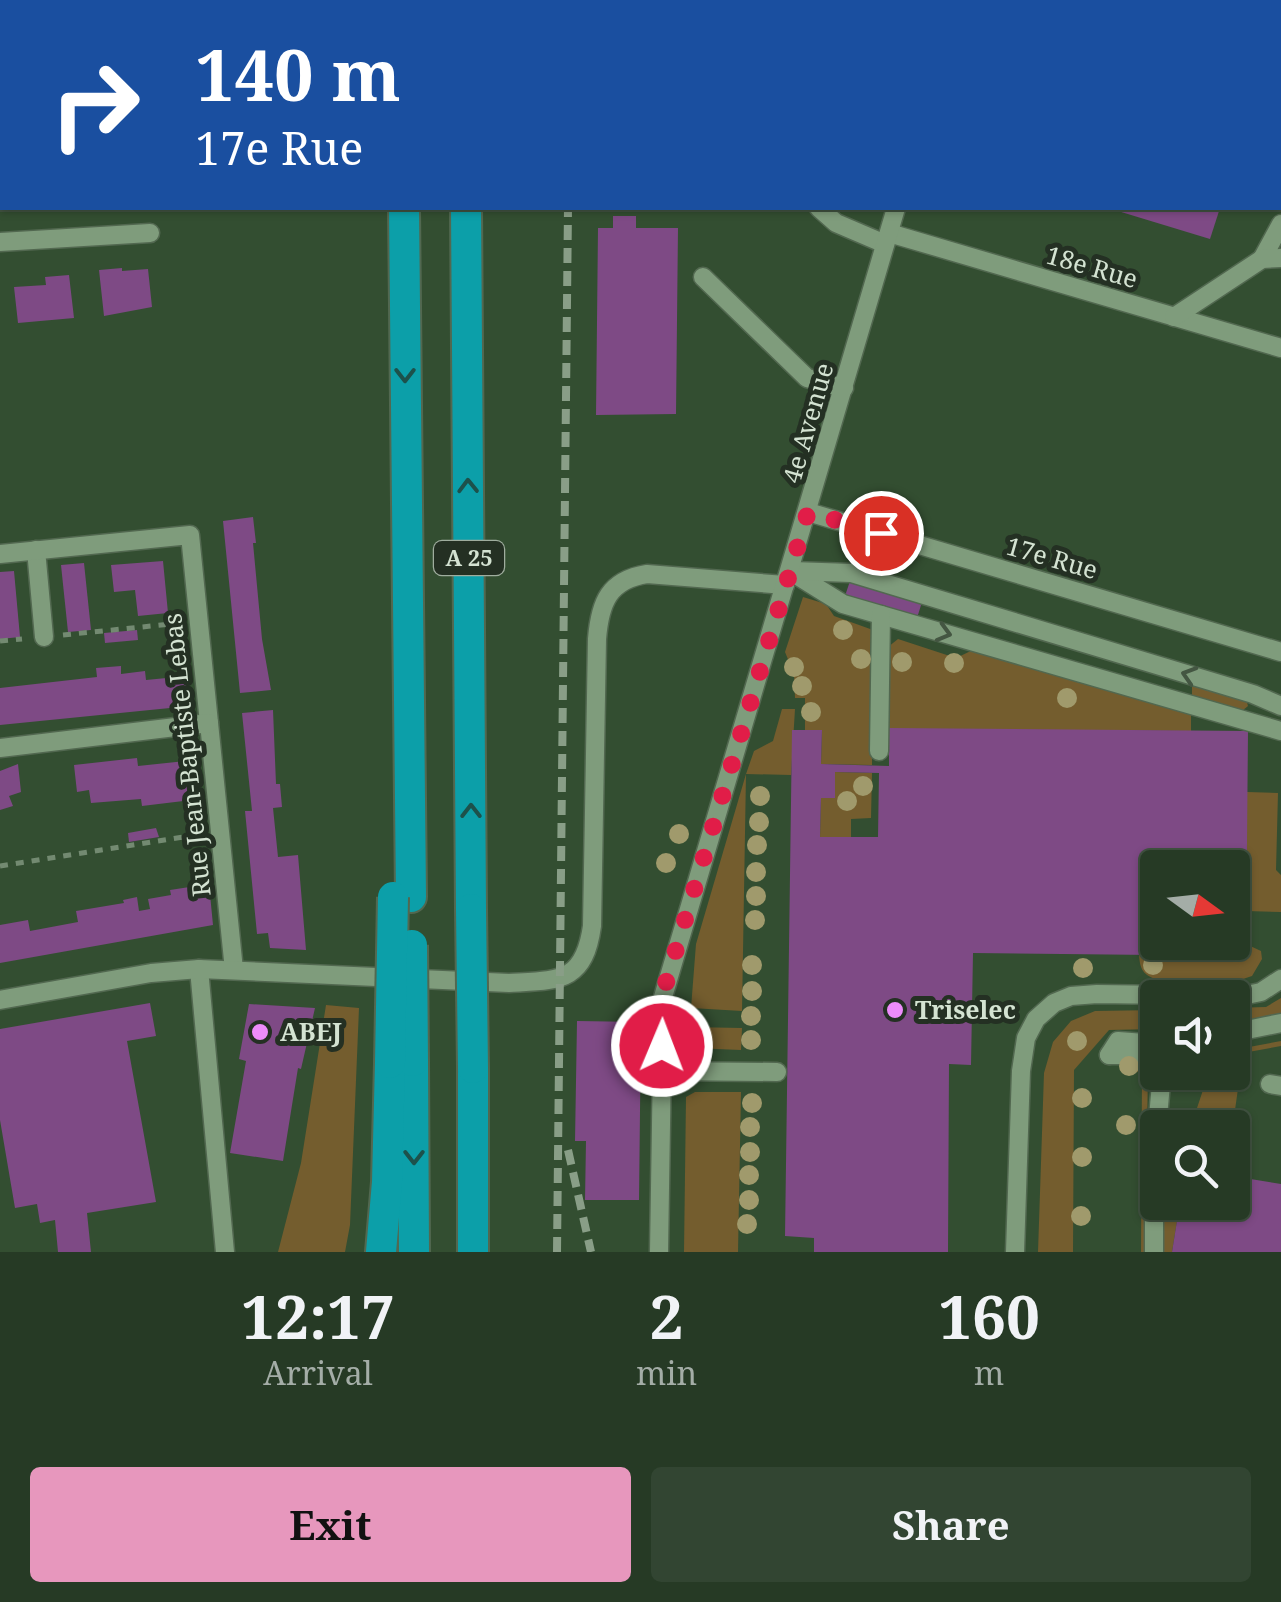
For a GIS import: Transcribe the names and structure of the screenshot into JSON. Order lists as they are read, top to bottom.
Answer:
{
  "streets": {
    "highway": ["A 25"],
    "street": [
      "18e Rue",
      "4e Avenue",
      "17e Rue",
      "Rue Jean-Baptiste Lebas"
    ]
  },
  "crossings": [
    ["18e Rue", "4e Avenue"],
    ["4e Avenue", "17e Rue"]
  ],
  "places": ["Triselec", "ABEJ"],
  "north": "right",
  "page": {
    "turn": ["140 m", "17e Rue"],
    "eta": [
      "12:17",
      "Arrival",
      "2",
      "min",
      "160",
      "m"
    ],
    "buttons": ["Exit", "Share"]
  }
}
